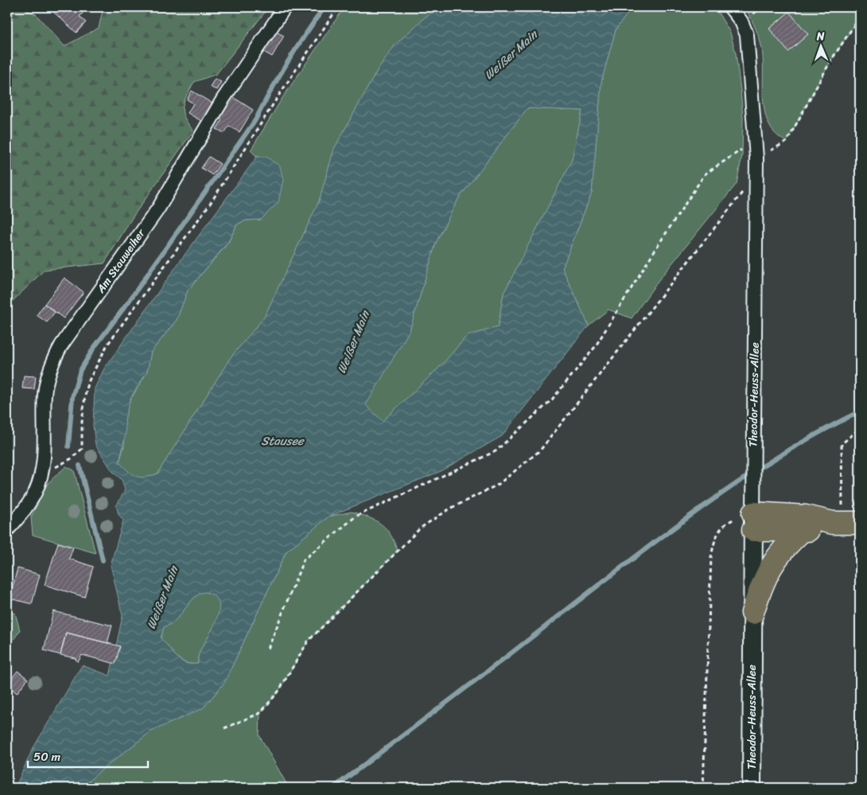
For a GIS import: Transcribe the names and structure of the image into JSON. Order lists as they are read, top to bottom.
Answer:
{
  "streets": {
    "main road": ["Theodor-Heuss-Allee"],
    "street": ["Am Stauweiher"]
  },
  "water": ["Weißer Main", "Stausee"],
  "scale_bar": "50 m",
  "north": "top"
}
